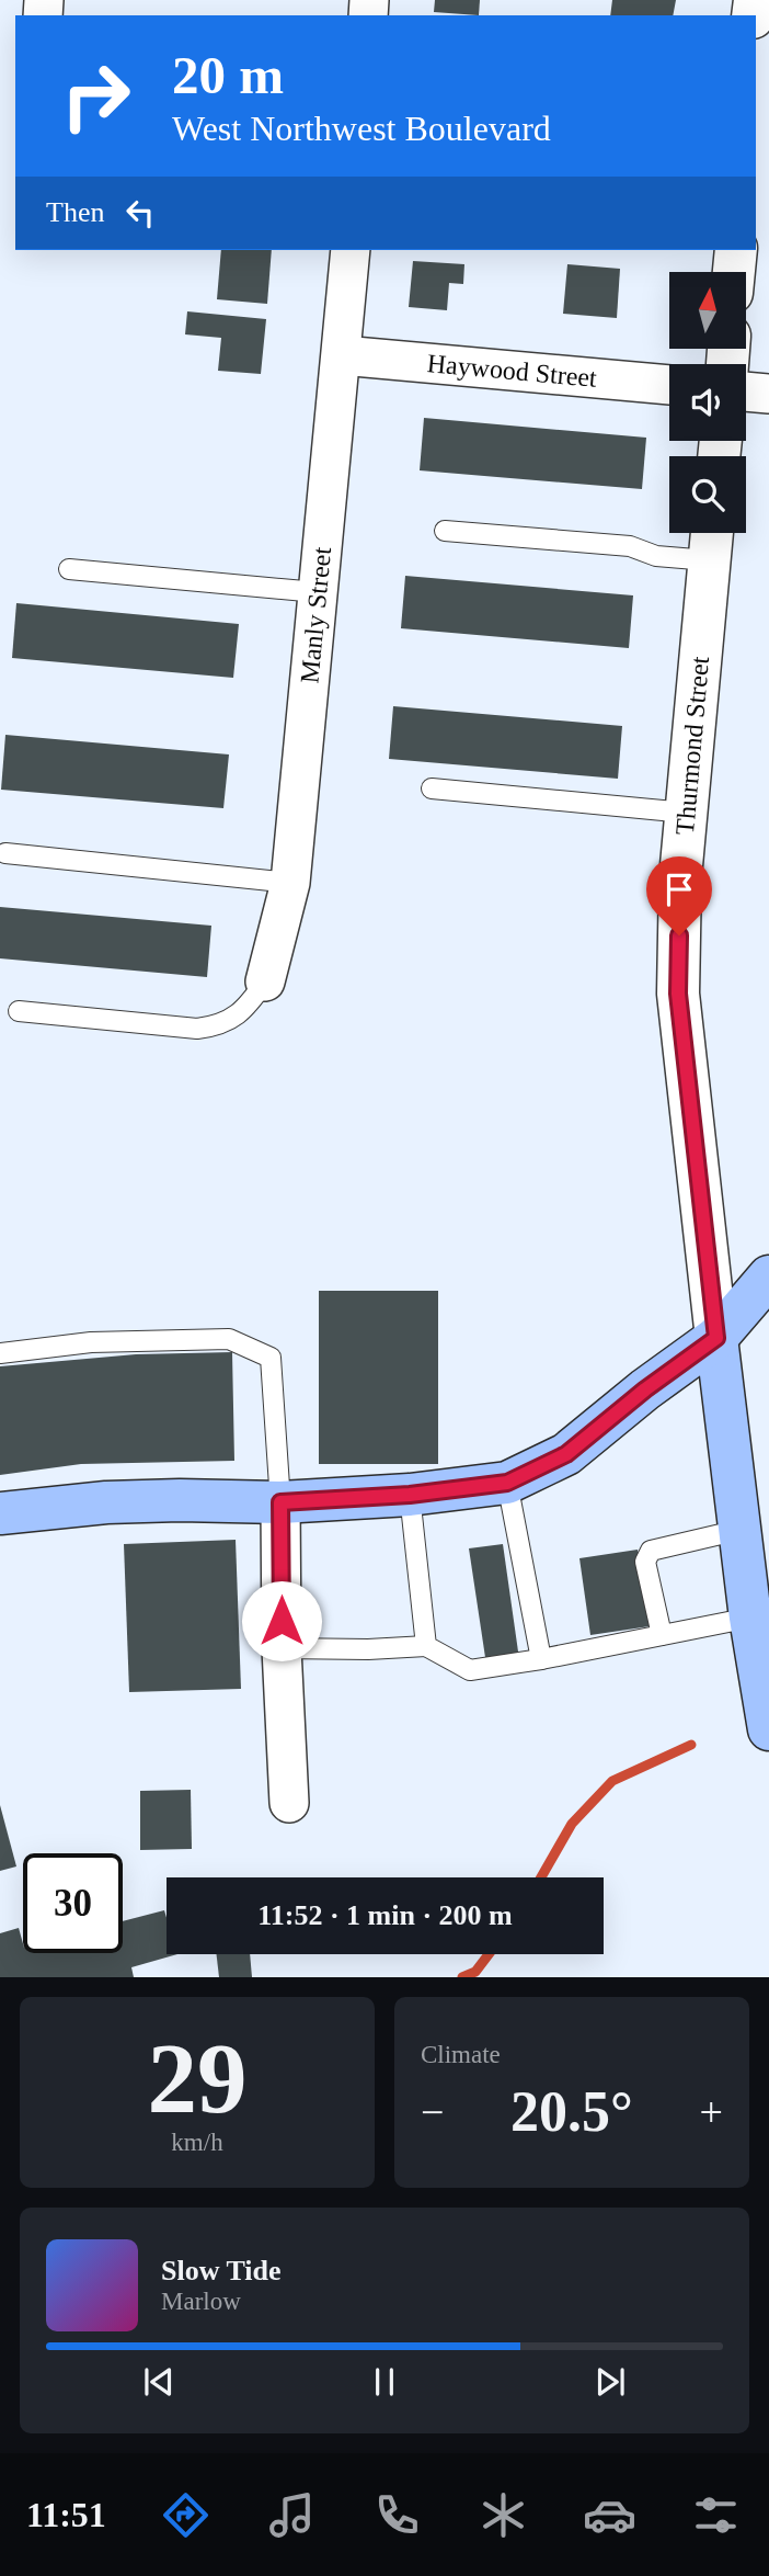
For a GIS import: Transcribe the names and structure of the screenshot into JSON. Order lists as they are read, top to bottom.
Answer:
{
  "streets": {
    "street": ["Haywood Street", "Manly Street", "Thurmond Street"]
  },
  "crossings": [
    ["Haywood Street", "Manly Street"]
  ],
  "north": "top",
  "page": {
    "turn": ["20 m", "West Northwest Boulevard"],
    "then": "Then",
    "limit": "30",
    "trip": "11:52 · 1 min · 200 m",
    "tile": [
      ["29", "km/h"],
      "Climate"
    ],
    "heat": ["−", "20.5°", "+"],
    "song": ["Slow Tide", "Marlow"],
    "tabs": "11:51"
  }
}
